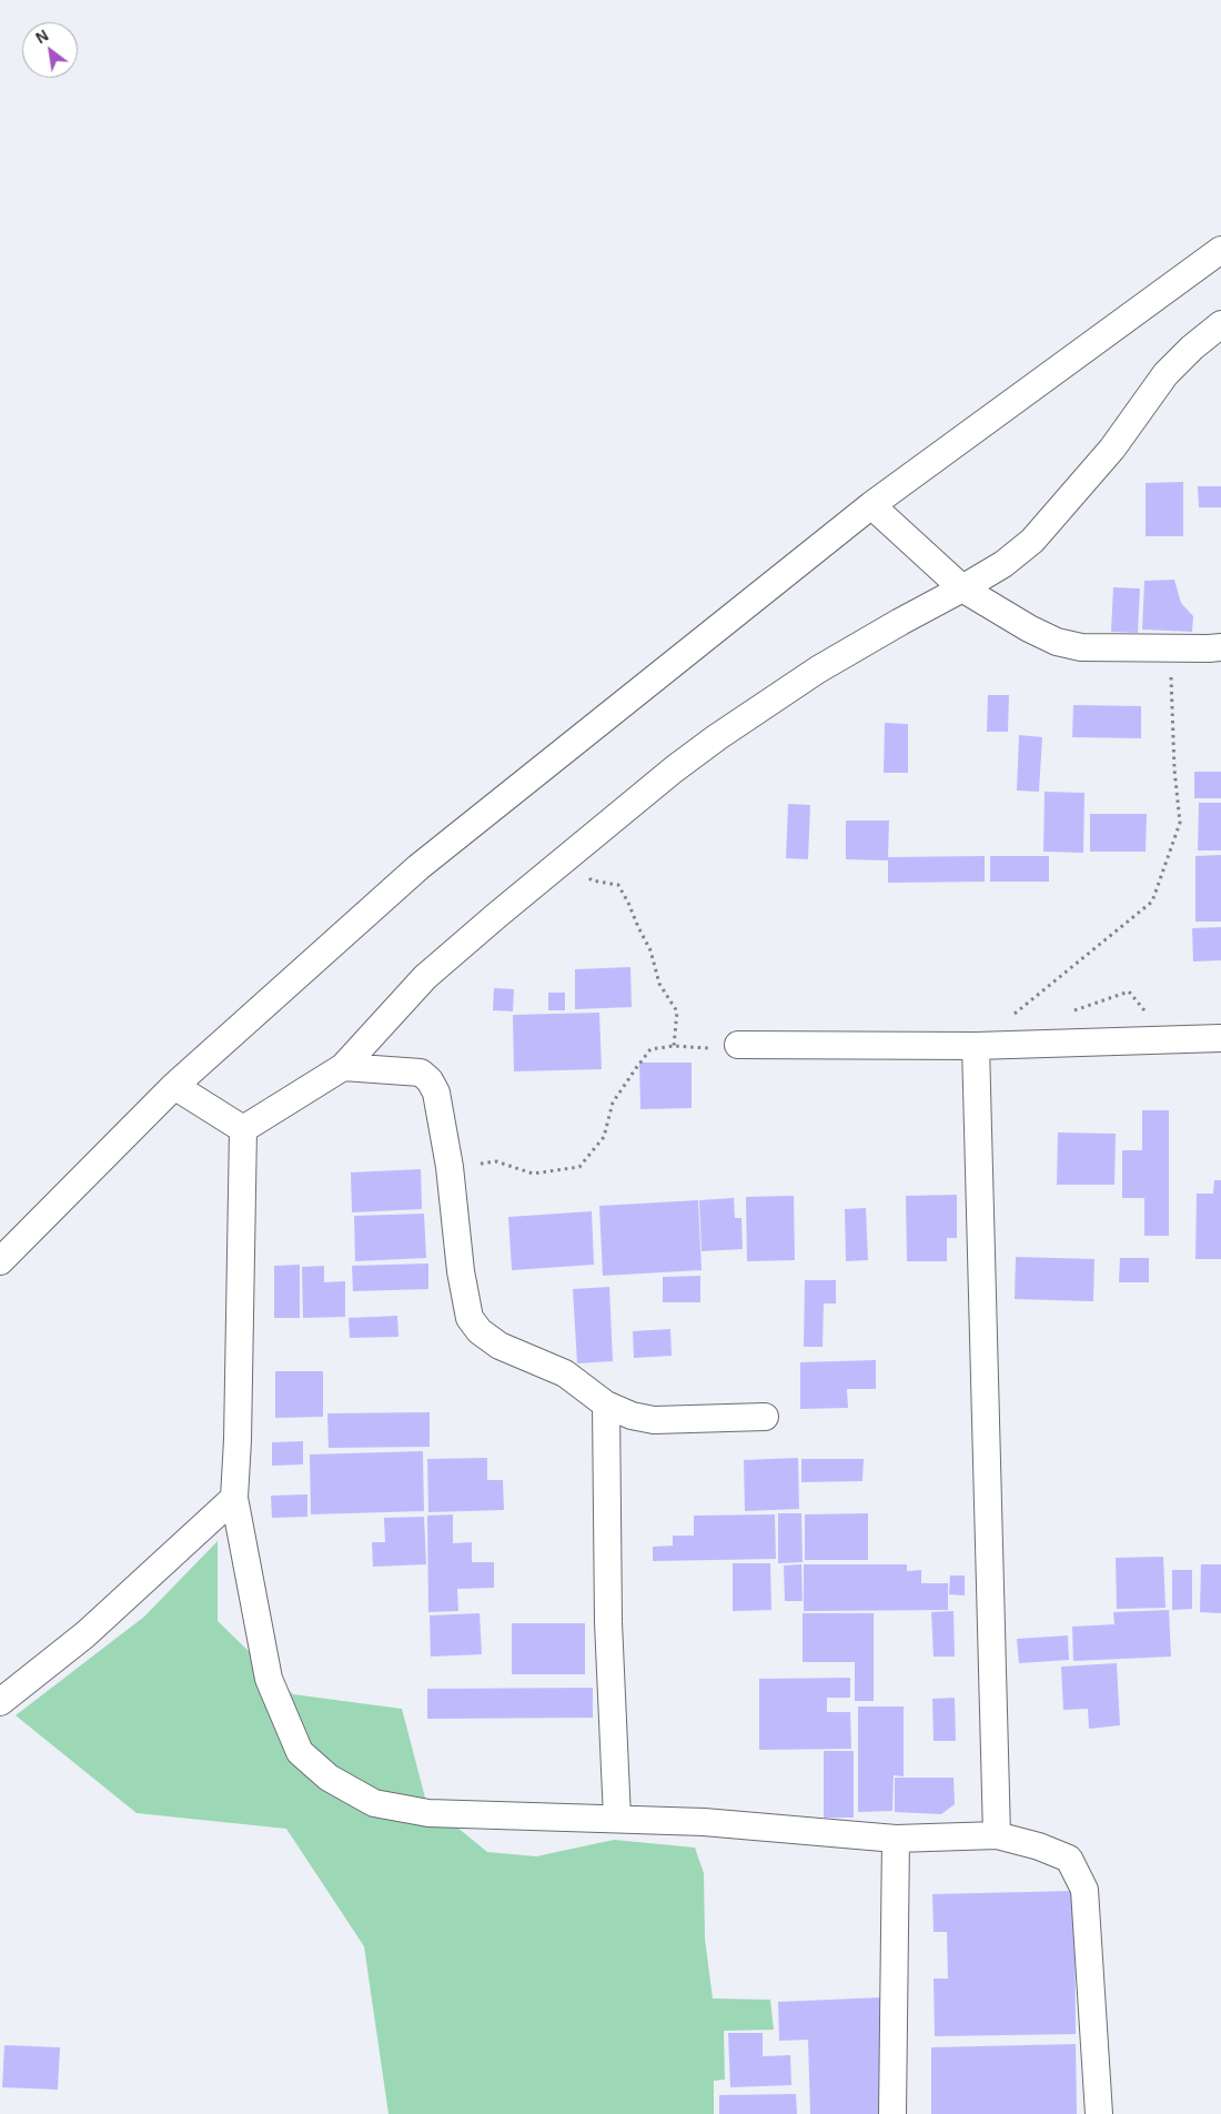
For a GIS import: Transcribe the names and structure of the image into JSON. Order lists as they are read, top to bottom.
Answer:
{
  "north": "top left"
}
